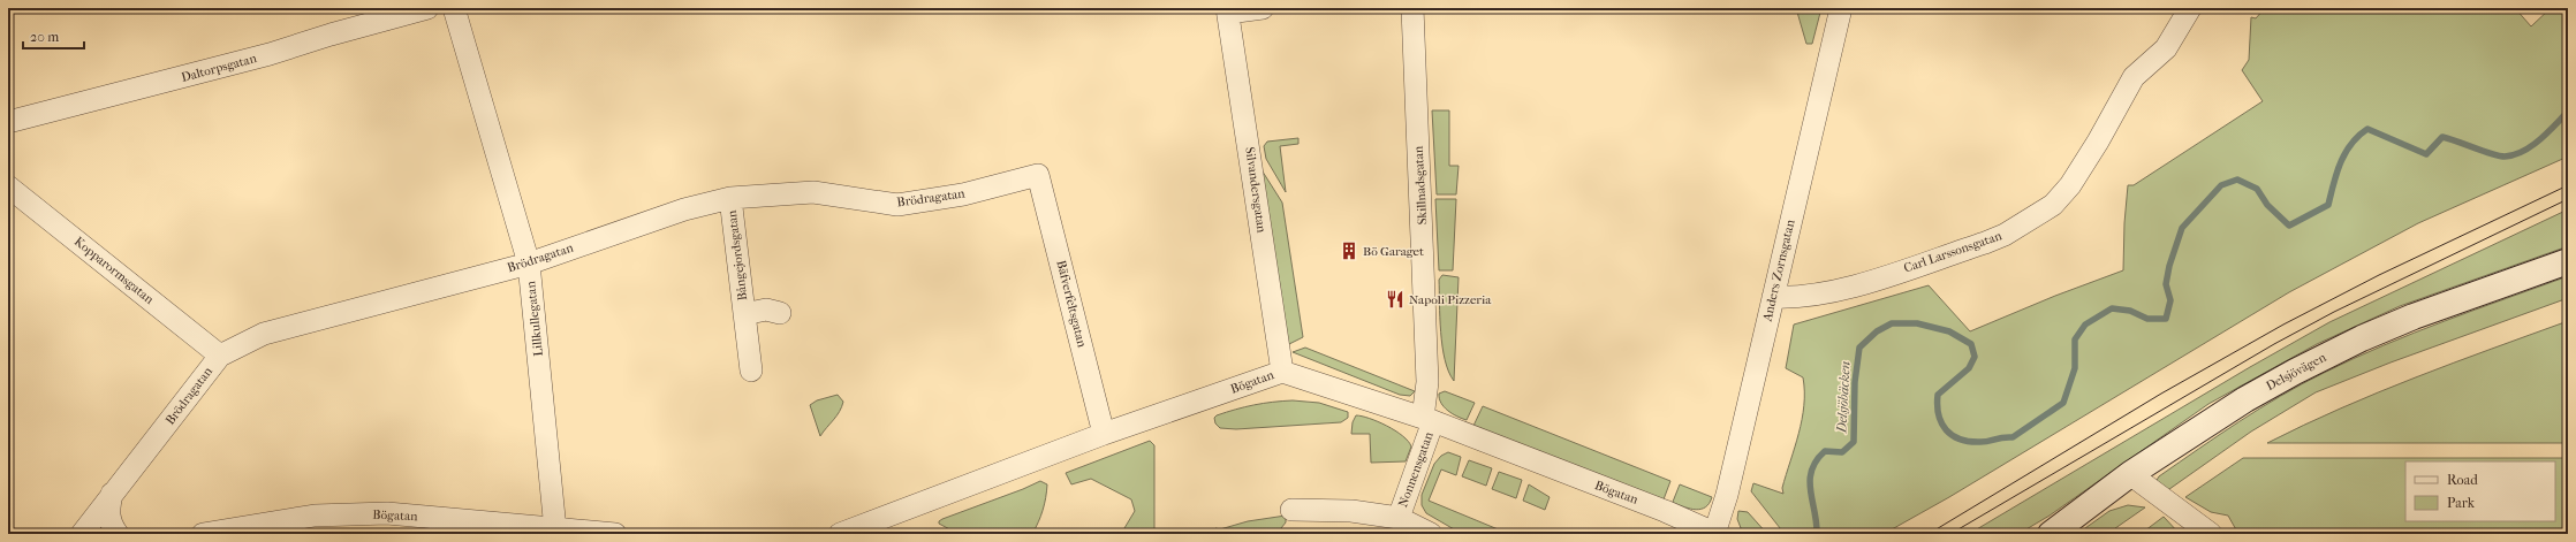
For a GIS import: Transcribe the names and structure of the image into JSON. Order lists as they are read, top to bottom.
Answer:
{
  "streets": {
    "street": [
      "Daltorpsgatan",
      "Skillnadsgatan",
      "Silvandersgatan",
      "Brödragatan",
      "Carl Larssonsgatan",
      "Bångejordsgatan",
      "Kopparormsgatan",
      "Anders Zornsgatan",
      "Bäfverfeltsgatan",
      "Lillkullegatan",
      "Delsjövägen",
      "Bögatan",
      "Nonnensgatan"
    ]
  },
  "crossings": [
    ["Skillnadsgatan", "Bögatan"],
    ["Skillnadsgatan", "Nonnensgatan"],
    ["Silvandersgatan", "Bögatan"],
    ["Brödragatan", "Bångejordsgatan"],
    ["Brödragatan", "Kopparormsgatan"],
    ["Brödragatan", "Bäfverfeltsgatan"],
    ["Brödragatan", "Lillkullegatan"],
    ["Carl Larssonsgatan", "Anders Zornsgatan"],
    ["Anders Zornsgatan", "Bögatan"],
    ["Bäfverfeltsgatan", "Bögatan"],
    ["Lillkullegatan", "Bögatan"],
    ["Bögatan", "Nonnensgatan"]
  ],
  "water": ["Delsjöbäcken"],
  "places": {
    "building": ["Bö Garaget"],
    "restaurant": ["Napoli Pizzeria"]
  },
  "legend": ["Road", "Park"],
  "scale_bar": "20 m"
}
